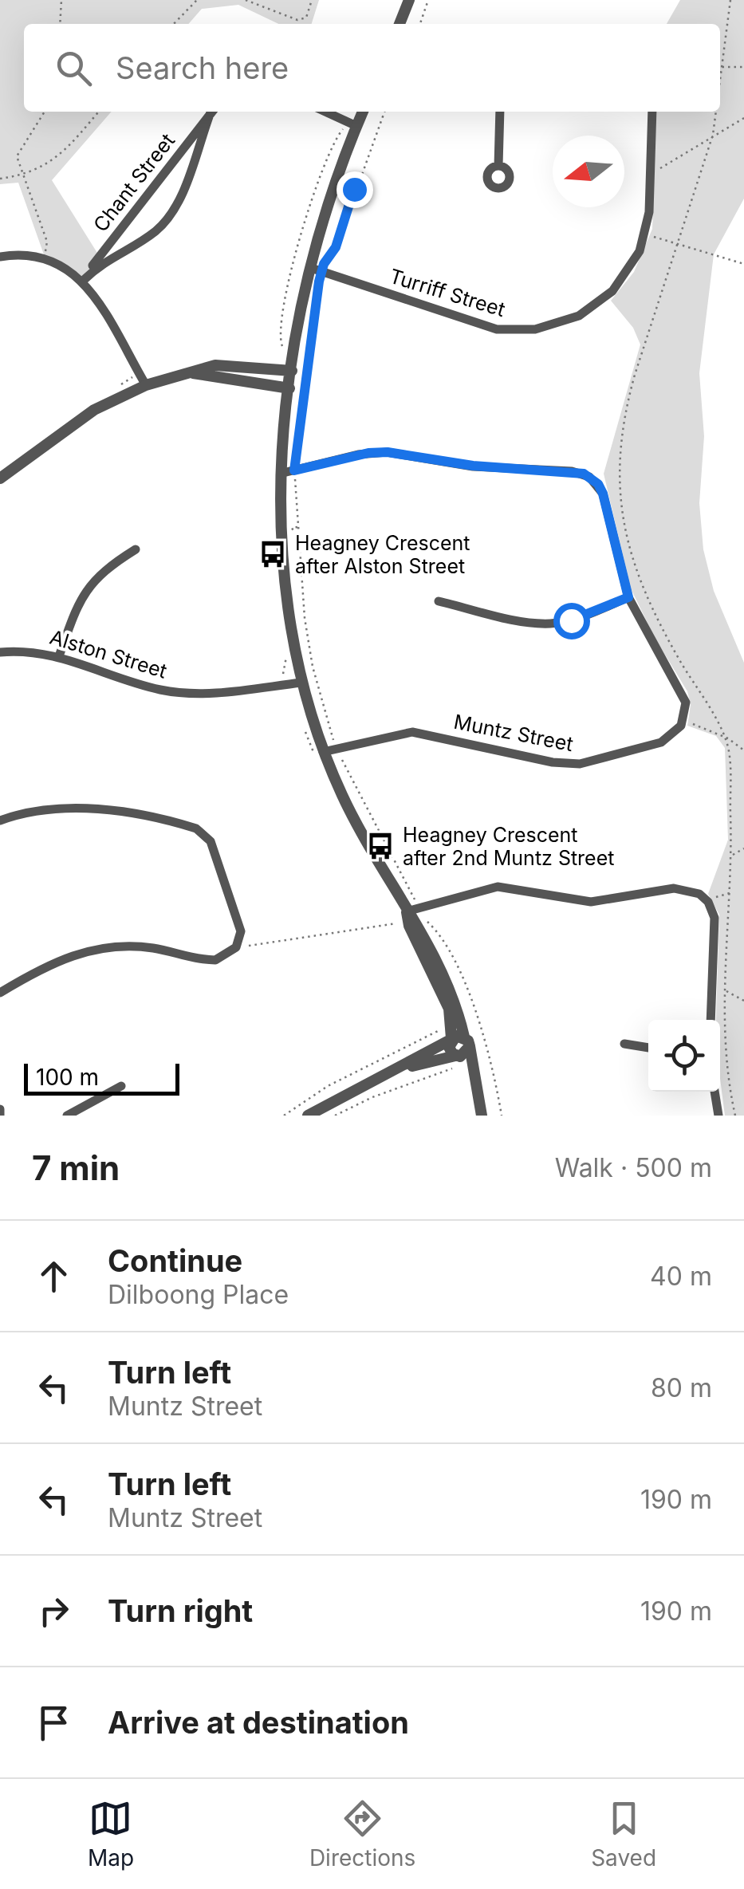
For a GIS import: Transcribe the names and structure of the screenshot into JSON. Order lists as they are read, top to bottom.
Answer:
{
  "streets": {
    "street": [
      "Chant Street",
      "Turriff Street",
      "Alston Street",
      "Muntz Street"
    ]
  },
  "places": {
    "bus stop": ["Heagney Crescent after Alston Street", "Heagney Crescent after 2nd Muntz Street"]
  },
  "scale_bar": "100 m",
  "north": "left",
  "page": {
    "search": "Search here",
    "scale": "100 m",
    "heading": ["7 min", "Walk · 500 m"],
    "list": [
      ["Continue", "Dilboong Place", "40 m"],
      ["Turn left", "Muntz Street", "80 m"],
      ["Turn left", "Muntz Street", "190 m"],
      ["Turn right", "190 m"],
      "Arrive at destination"
    ],
    "nav": ["Map", "Directions", "Saved"]
  }
}
